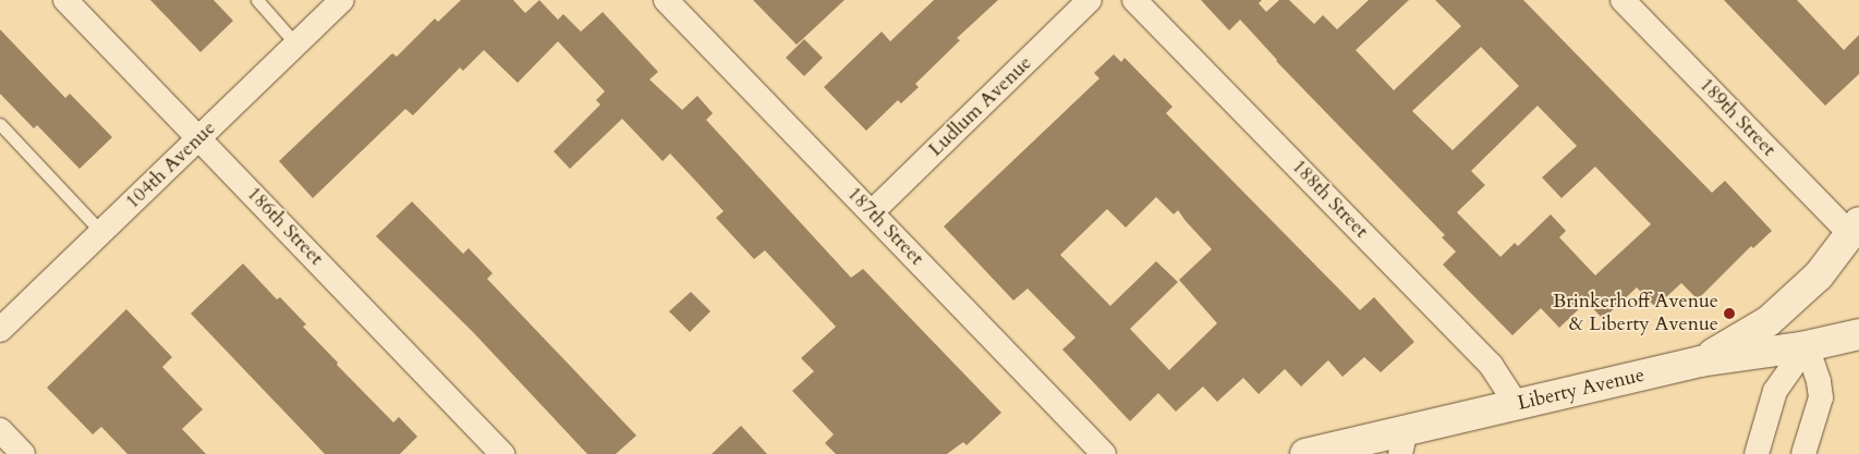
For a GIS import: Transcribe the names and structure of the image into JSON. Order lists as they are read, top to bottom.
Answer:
{
  "streets": {
    "main road": ["Liberty Avenue"],
    "street": [
      "Ludlum Avenue",
      "189th Street",
      "104th Avenue",
      "188th Street",
      "186th Street",
      "187th Street"
    ]
  },
  "crossings": [
    ["Ludlum Avenue", "187th Street"],
    ["104th Avenue", "186th Street"],
    ["188th Street", "Liberty Avenue"]
  ],
  "places": ["Brinkerhoff Avenue & Liberty Avenue"]
}
